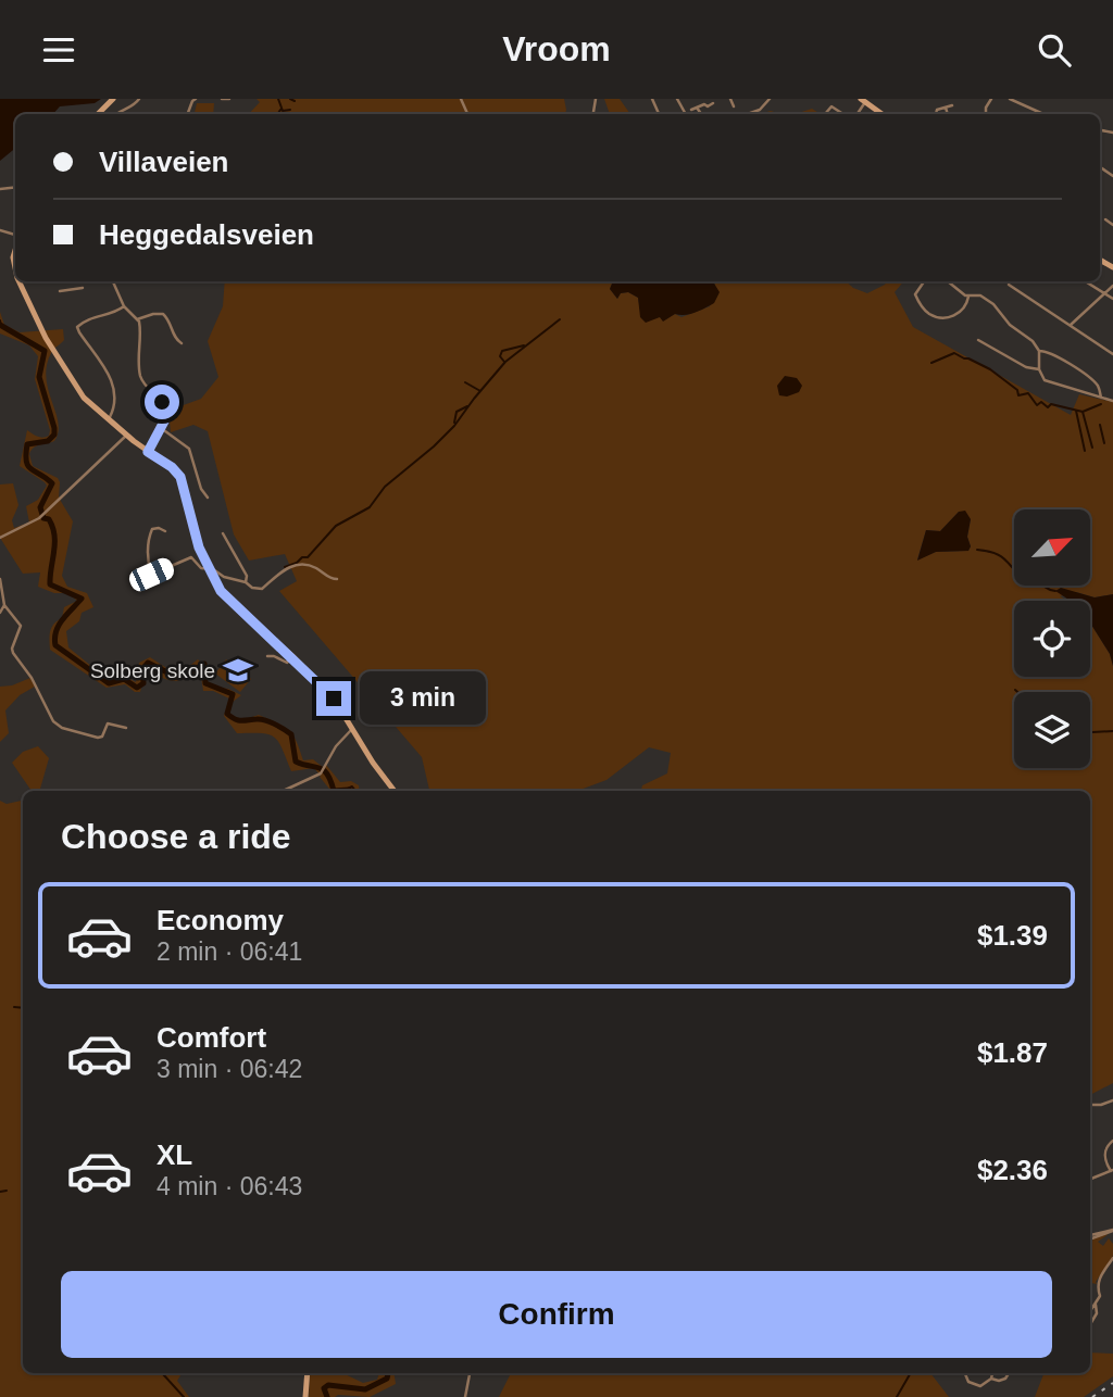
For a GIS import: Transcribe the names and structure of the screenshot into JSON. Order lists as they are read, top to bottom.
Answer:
{
  "places": {
    "school or university": ["Solberg skole"]
  },
  "north": "top right",
  "page": {
    "header": "Vroom",
    "banner": ["Villaveien", "Heggedalsveien"],
    "bubble": "3 min",
    "heading": "Choose a ride",
    "list": [
      {
        "name": "Economy",
        "note": "2 min · 06:41",
        "value": "$1.39"
      },
      {
        "name": "Comfort",
        "note": "3 min · 06:42",
        "value": "$1.87"
      },
      {
        "name": "XL",
        "note": "4 min · 06:43",
        "value": "$2.36"
      }
    ],
    "buttons": "Confirm"
  }
}
